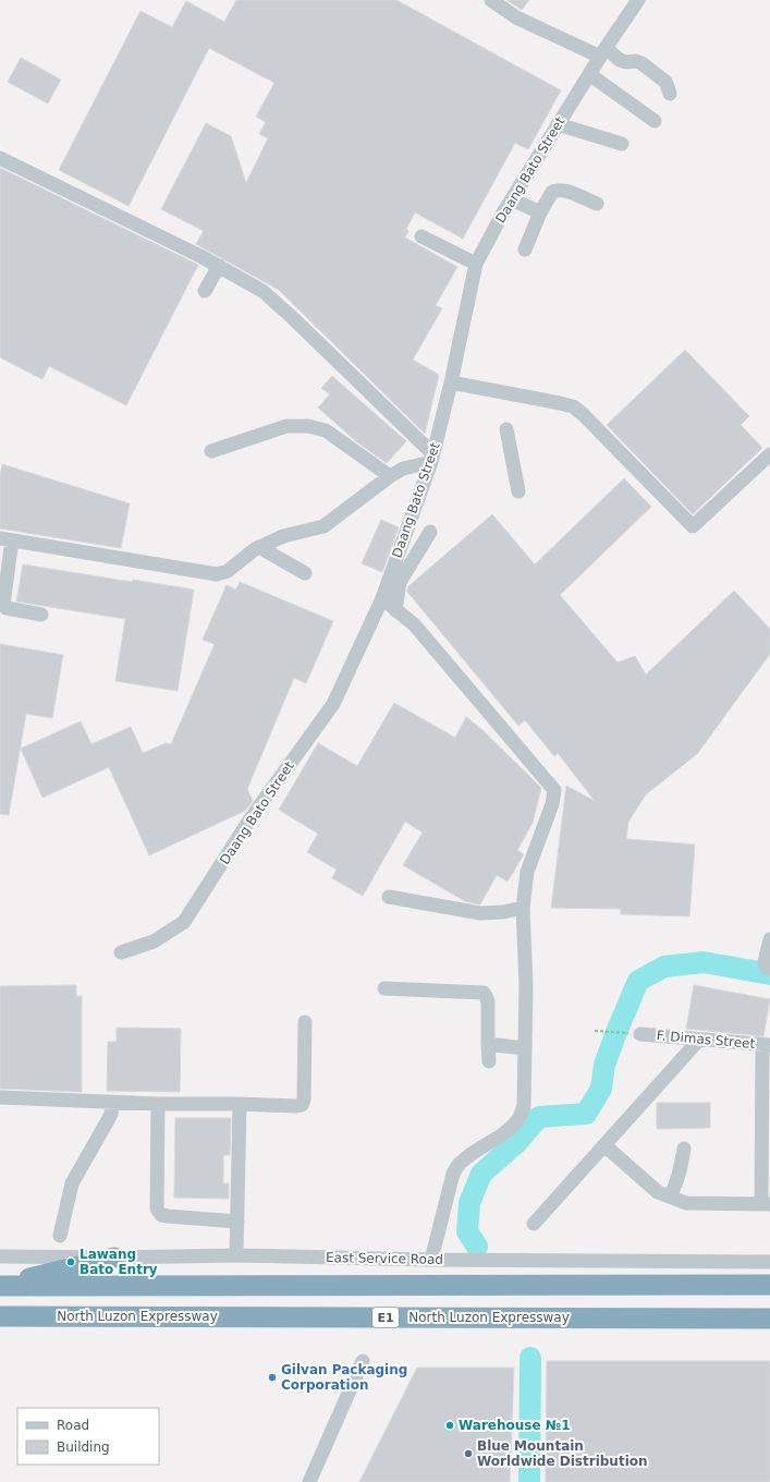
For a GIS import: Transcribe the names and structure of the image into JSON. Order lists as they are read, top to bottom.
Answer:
{
  "streets": {
    "highway": ["North Luzon Expressway", "E1"],
    "street": ["Daang Bato Street", "F. Dimas Street", "East Service Road"]
  },
  "places": [
    "Lawang Bato Entry",
    "Gilvan Packaging Corporation",
    "Warehouse №1",
    "Blue Mountain Worldwide Distribution"
  ],
  "legend": ["Road", "Building"]
}
